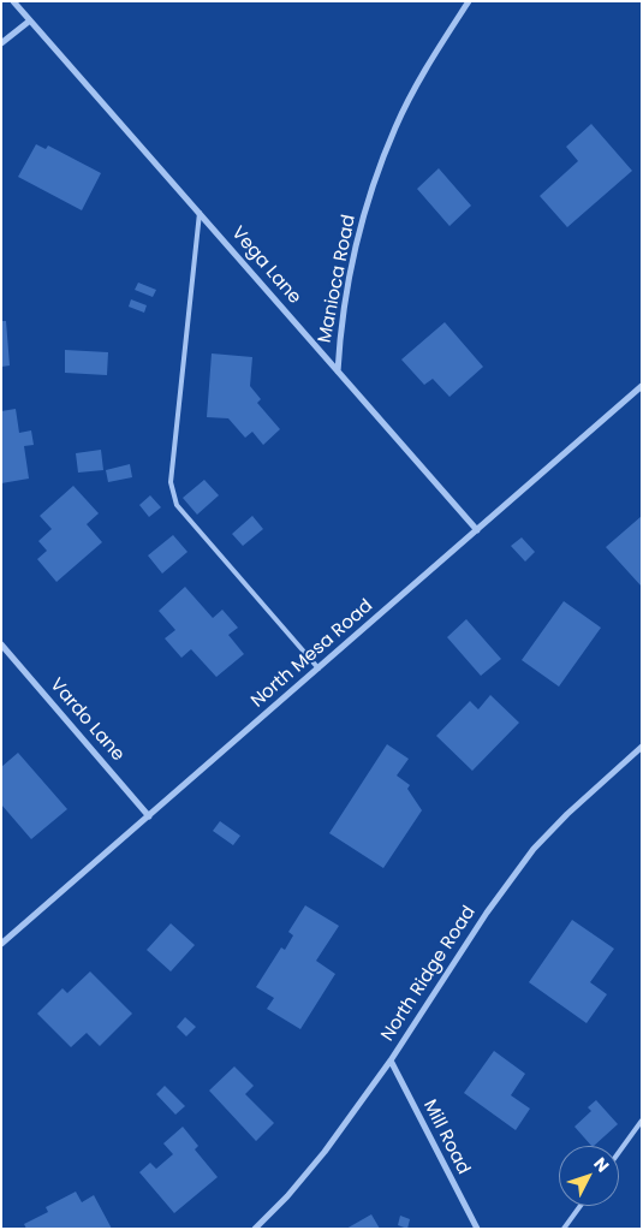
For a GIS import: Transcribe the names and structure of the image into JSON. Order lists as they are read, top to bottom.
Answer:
{
  "streets": {
    "street": [
      "Vega Lane",
      "Manioca Road",
      "North Mesa Road",
      "Vardo Lane",
      "North Ridge Road",
      "Mill Road"
    ]
  },
  "crossings": [
    ["Vega Lane", "Manioca Road"],
    ["Vega Lane", "North Mesa Road"],
    ["North Mesa Road", "Vardo Lane"],
    ["North Ridge Road", "Mill Road"]
  ],
  "north": "top right"
}
